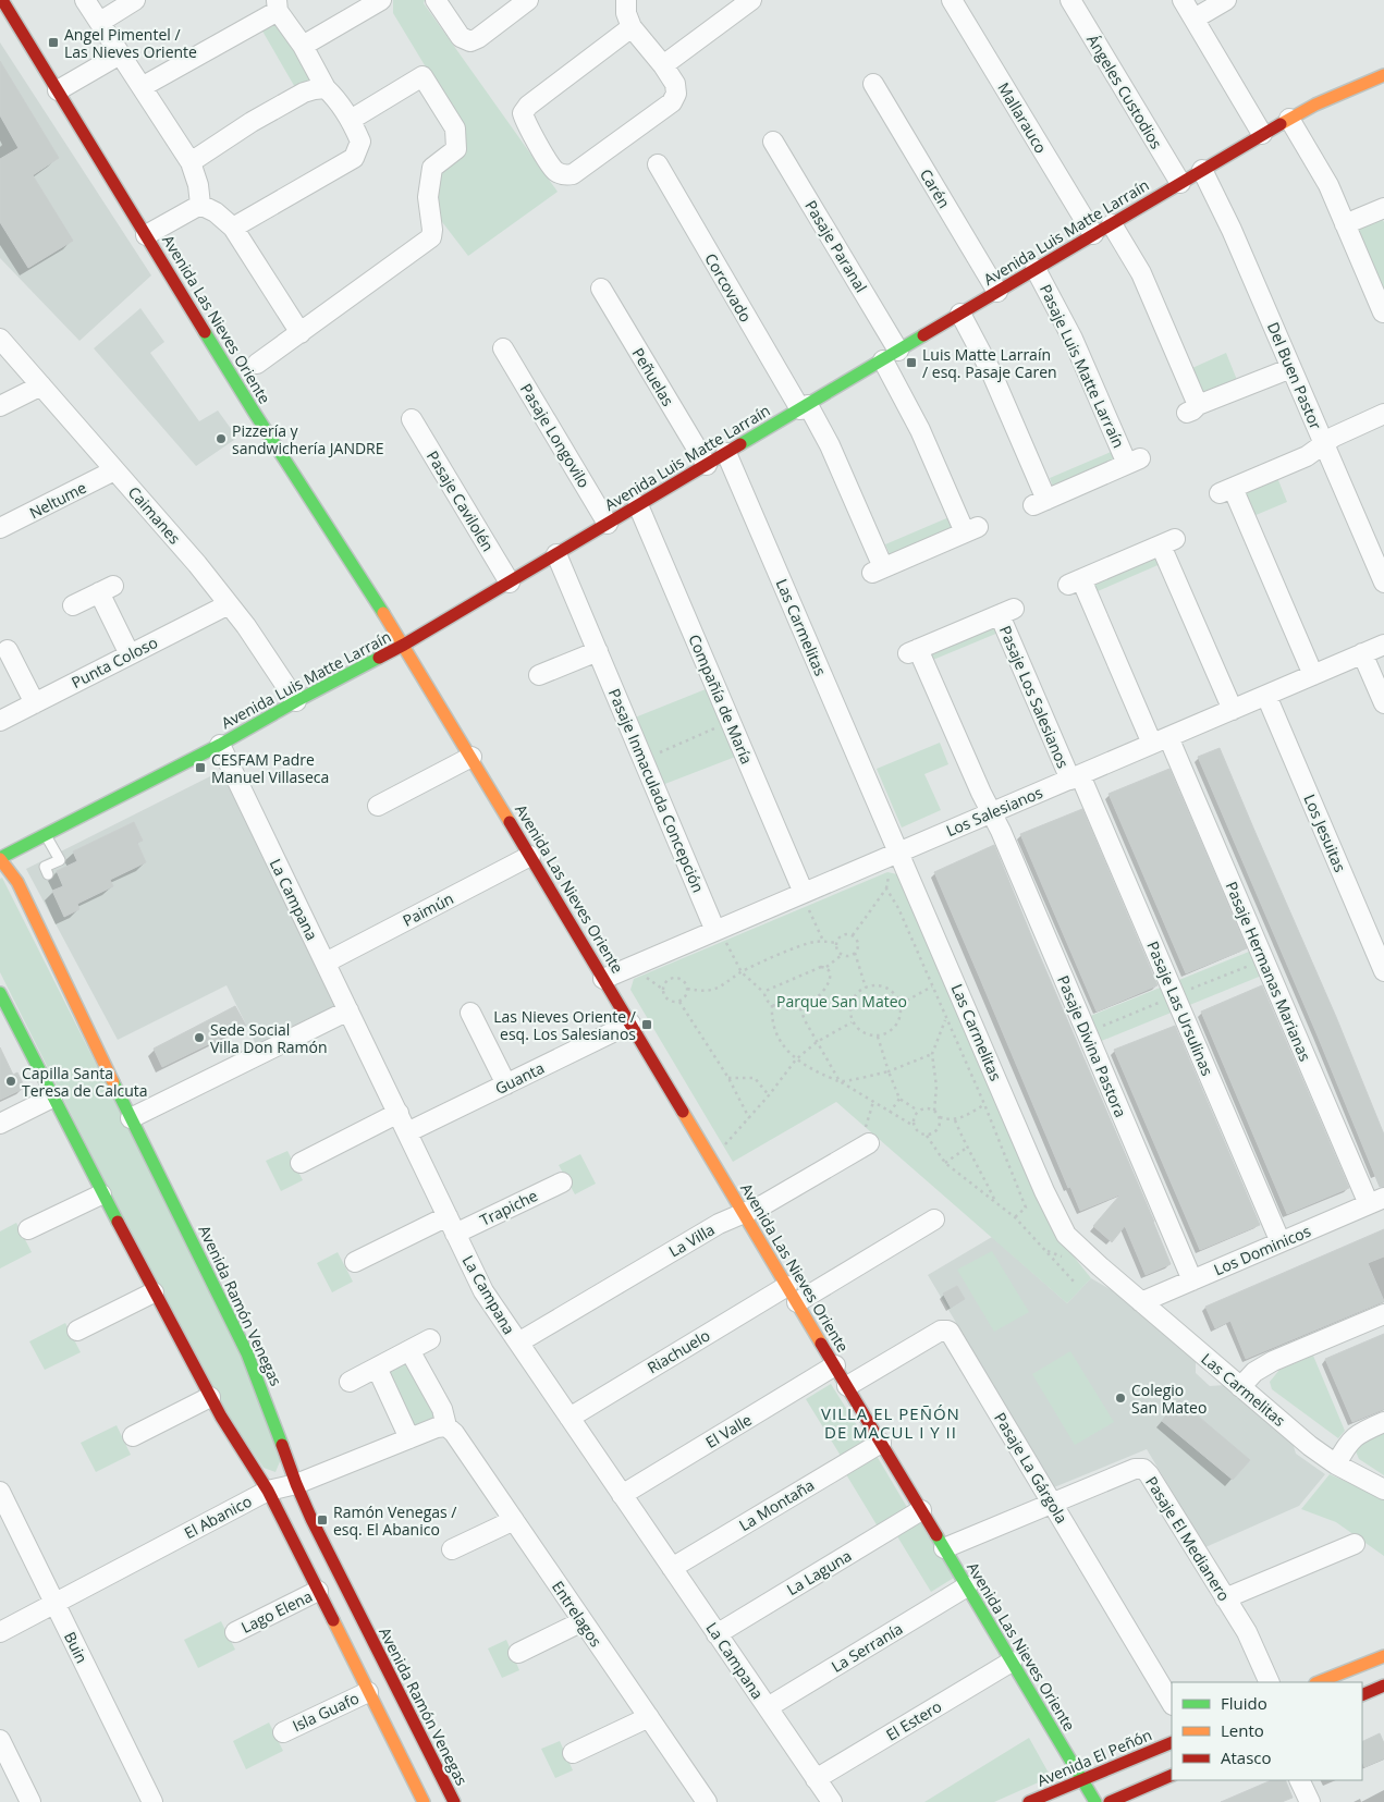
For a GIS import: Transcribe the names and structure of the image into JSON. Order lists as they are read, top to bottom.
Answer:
{
  "streets": {
    "street": [
      "Ángeles Custodios",
      "Mallarauco",
      "Carén",
      "Avenida Luis Matte Larraín",
      "Pasaje Paranal",
      "Corcovado",
      "Avenida Las Nieves Oriente",
      "Pasaje Luis Matte Larraín",
      "Del Buen Pastor",
      "Peñuelas",
      "Pasaje Longovilo",
      "Neltume",
      "Pasaje Cavilolén",
      "Caimanes",
      "Las Carmelitas",
      "Punta Coloso",
      "Pasaje Los Salesianos",
      "Compañía de María",
      "Pasaje Inmaculada Concepción",
      "Los Salesianos",
      "Los Jesuitas",
      "La Campana",
      "Paimún",
      "Pasaje Hermanas Marianas",
      "Pasaje Las Ursulinas",
      "Pasaje Divina Pastora",
      "Guanta",
      "Trapiche",
      "La Villa",
      "Los Dominicos",
      "Avenida Ramón Venegas",
      "Riachuelo",
      "El Valle",
      "Pasaje La Gárgola",
      "La Montaña",
      "El Abanico",
      "Pasaje El Medianero",
      "La Laguna",
      "Lago Elena",
      "Entrelagos",
      "Buin",
      "La Serranía",
      "Isla Guafo",
      "El Estero",
      "Avenida El Peñón"
    ]
  },
  "crossings": [
    ["Ángeles Custodios", "Avenida Luis Matte Larraín"],
    ["Mallarauco", "Avenida Luis Matte Larraín"],
    ["Carén", "Avenida Luis Matte Larraín"],
    ["Avenida Luis Matte Larraín", "Pasaje Paranal"],
    ["Avenida Luis Matte Larraín", "Corcovado"],
    ["Avenida Luis Matte Larraín", "Avenida Las Nieves Oriente"],
    ["Avenida Luis Matte Larraín", "Pasaje Luis Matte Larraín"],
    ["Avenida Luis Matte Larraín", "Del Buen Pastor"],
    ["Avenida Luis Matte Larraín", "Peñuelas"],
    ["Avenida Luis Matte Larraín", "Pasaje Longovilo"],
    ["Avenida Luis Matte Larraín", "Pasaje Cavilolén"],
    ["Avenida Luis Matte Larraín", "Caimanes"],
    ["Avenida Luis Matte Larraín", "Las Carmelitas"],
    ["Avenida Luis Matte Larraín", "Compañía de María"],
    ["Avenida Luis Matte Larraín", "Pasaje Inmaculada Concepción"],
    ["Avenida Luis Matte Larraín", "La Campana"],
    ["Avenida Luis Matte Larraín", "Avenida Ramón Venegas"],
    ["Avenida Las Nieves Oriente", "Los Salesianos"],
    ["Avenida Las Nieves Oriente", "Paimún"],
    ["Avenida Las Nieves Oriente", "Guanta"],
    ["Avenida Las Nieves Oriente", "La Villa"],
    ["Avenida Las Nieves Oriente", "Riachuelo"],
    ["Avenida Las Nieves Oriente", "El Valle"],
    ["Avenida Las Nieves Oriente", "Pasaje La Gárgola"],
    ["Avenida Las Nieves Oriente", "La Montaña"],
    ["Avenida Las Nieves Oriente", "Pasaje El Medianero"],
    ["Avenida Las Nieves Oriente", "La Laguna"],
    ["Avenida Las Nieves Oriente", "La Serranía"],
    ["Avenida Las Nieves Oriente", "El Estero"],
    ["Avenida Las Nieves Oriente", "Avenida El Peñón"],
    ["Neltume", "Caimanes"],
    ["Caimanes", "Punta Coloso"],
    ["Las Carmelitas", "Los Salesianos"],
    ["Las Carmelitas", "Los Dominicos"],
    ["Pasaje Los Salesianos", "Los Salesianos"],
    ["Pasaje Los Salesianos", "Pasaje Las Ursulinas"],
    ["Pasaje Los Salesianos", "Pasaje Divina Pastora"],
    ["Compañía de María", "Los Salesianos"],
    ["Pasaje Inmaculada Concepción", "Los Salesianos"],
    ["Los Salesianos", "Los Jesuitas"],
    ["Los Salesianos", "Pasaje Hermanas Marianas"],
    ["Los Salesianos", "Pasaje Las Ursulinas"],
    ["Los Salesianos", "Pasaje Divina Pastora"],
    ["La Campana", "Paimún"],
    ["La Campana", "Guanta"],
    ["La Campana", "Trapiche"],
    ["La Campana", "La Villa"],
    ["La Campana", "Riachuelo"],
    ["La Campana", "El Valle"],
    ["La Campana", "La Montaña"],
    ["La Campana", "La Laguna"],
    ["La Campana", "La Serranía"],
    ["La Campana", "El Estero"],
    ["Pasaje Hermanas Marianas", "Los Dominicos"],
    ["Pasaje Las Ursulinas", "Los Dominicos"],
    ["Pasaje Divina Pastora", "Los Dominicos"],
    ["Avenida Ramón Venegas", "El Abanico"],
    ["Pasaje La Gárgola", "Pasaje El Medianero"],
    ["El Abanico", "Entrelagos"],
    ["El Abanico", "Buin"]
  ],
  "districts": ["VILLA EL PEÑÓN DE MACUL I Y II"],
  "parks": ["Parque San Mateo"],
  "places": {
    "transit": [
      "Angel Pimentel / Las Nieves Oriente",
      "Luis Matte Larraín / esq. Pasaje Caren",
      "CESFAM Padre Manuel Villaseca",
      "Las Nieves Oriente / esq. Los Salesianos",
      "Ramón Venegas / esq. El Abanico"
    ],
    "other": [
      "Pizzería y sandwichería JANDRE",
      "Sede Social Villa Don Ramón",
      "Capilla Santa Teresa de Calcuta",
      "Colegio San Mateo"
    ]
  },
  "legend": ["Fluido", "Lento", "Atasco"]
}
